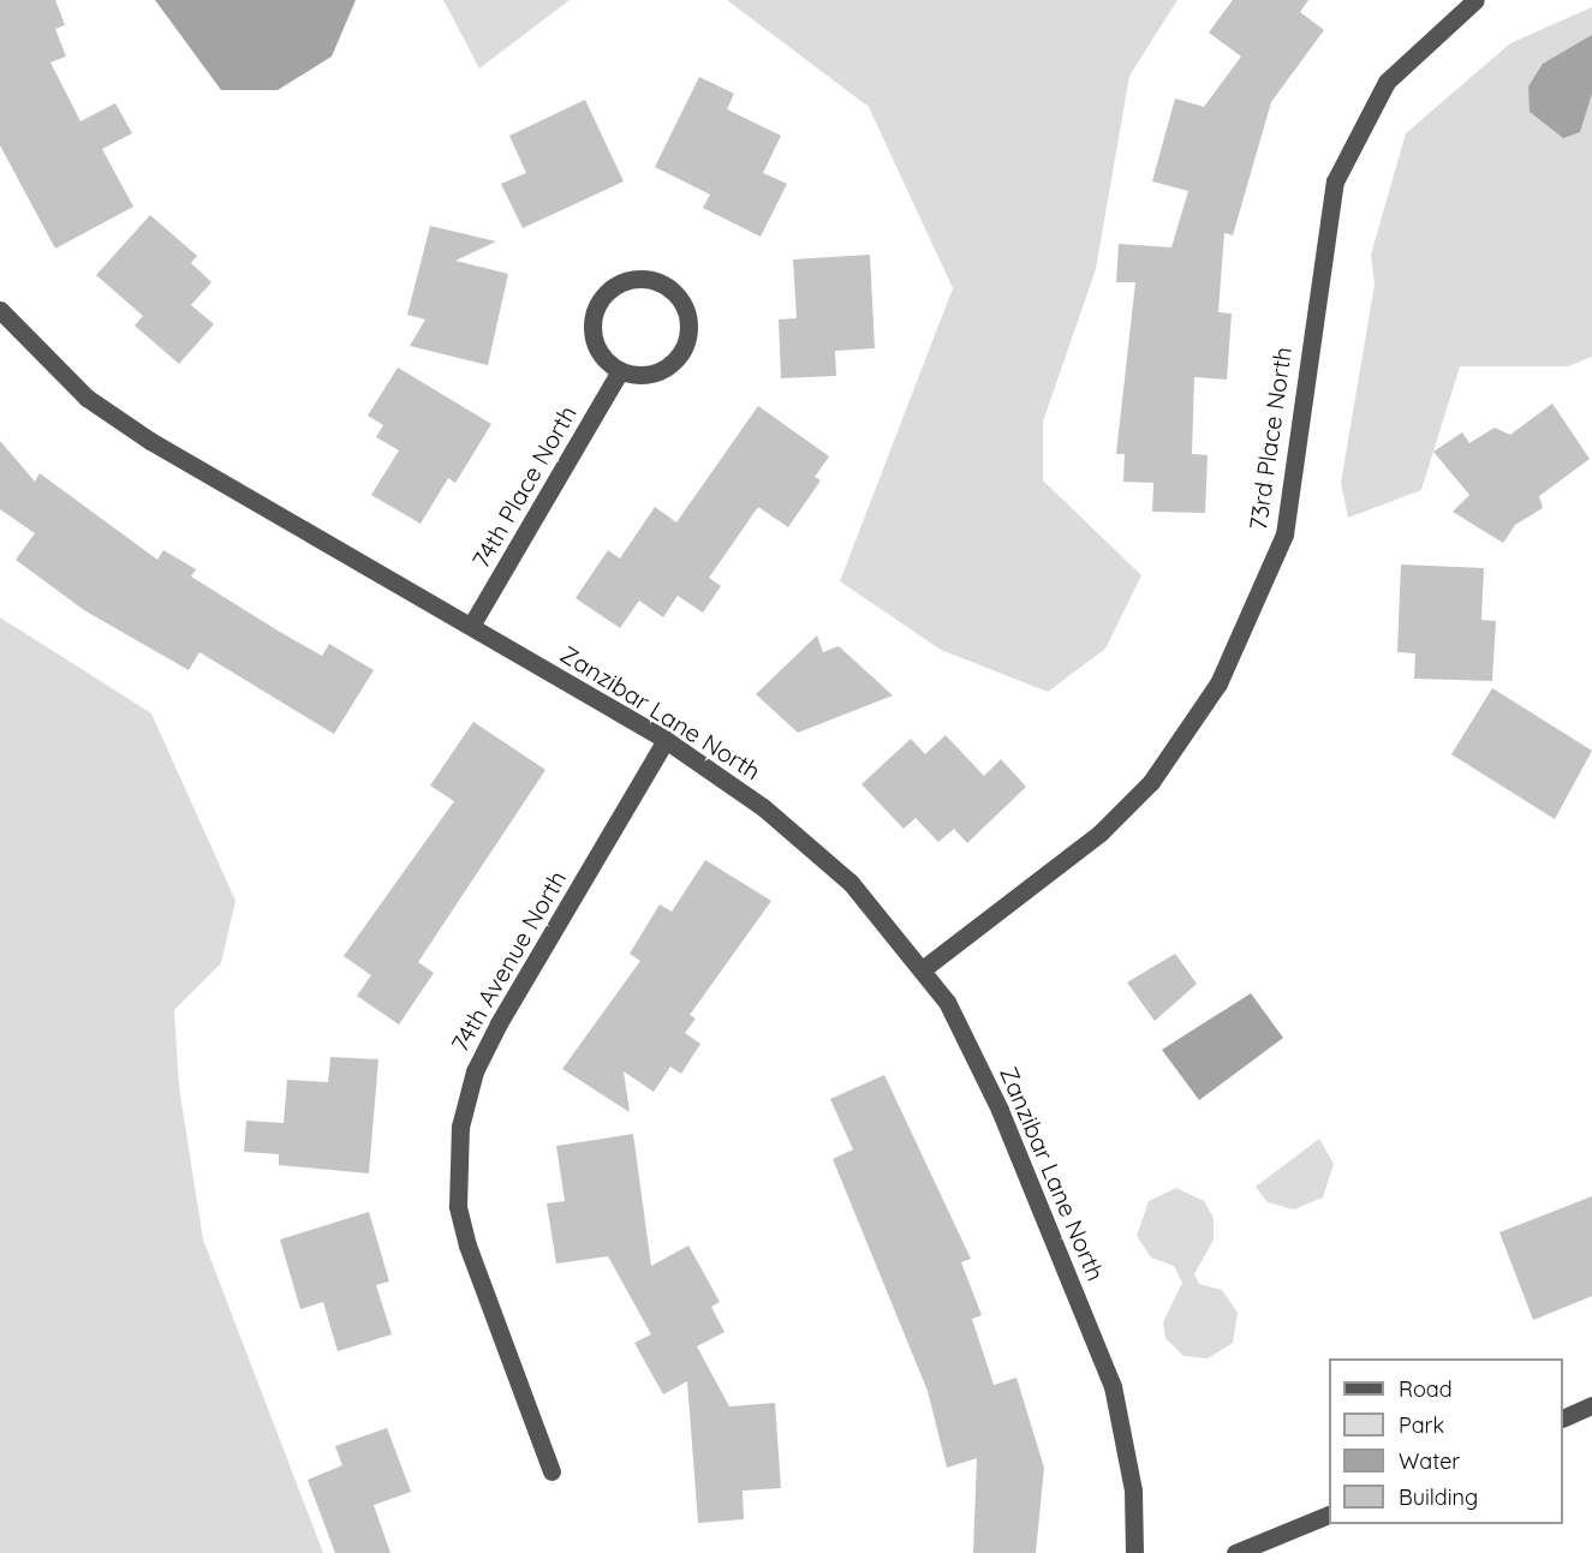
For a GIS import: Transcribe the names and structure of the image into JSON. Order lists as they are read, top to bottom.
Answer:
{
  "streets": {
    "street": [
      "73rd Place North",
      "74th Place North",
      "Zanzibar Lane North",
      "74th Avenue North"
    ]
  },
  "crossings": [
    ["73rd Place North", "Zanzibar Lane North"],
    ["74th Place North", "Zanzibar Lane North"],
    ["Zanzibar Lane North", "74th Avenue North"]
  ],
  "legend": [
    "Road",
    "Park",
    "Water",
    "Building"
  ]
}
